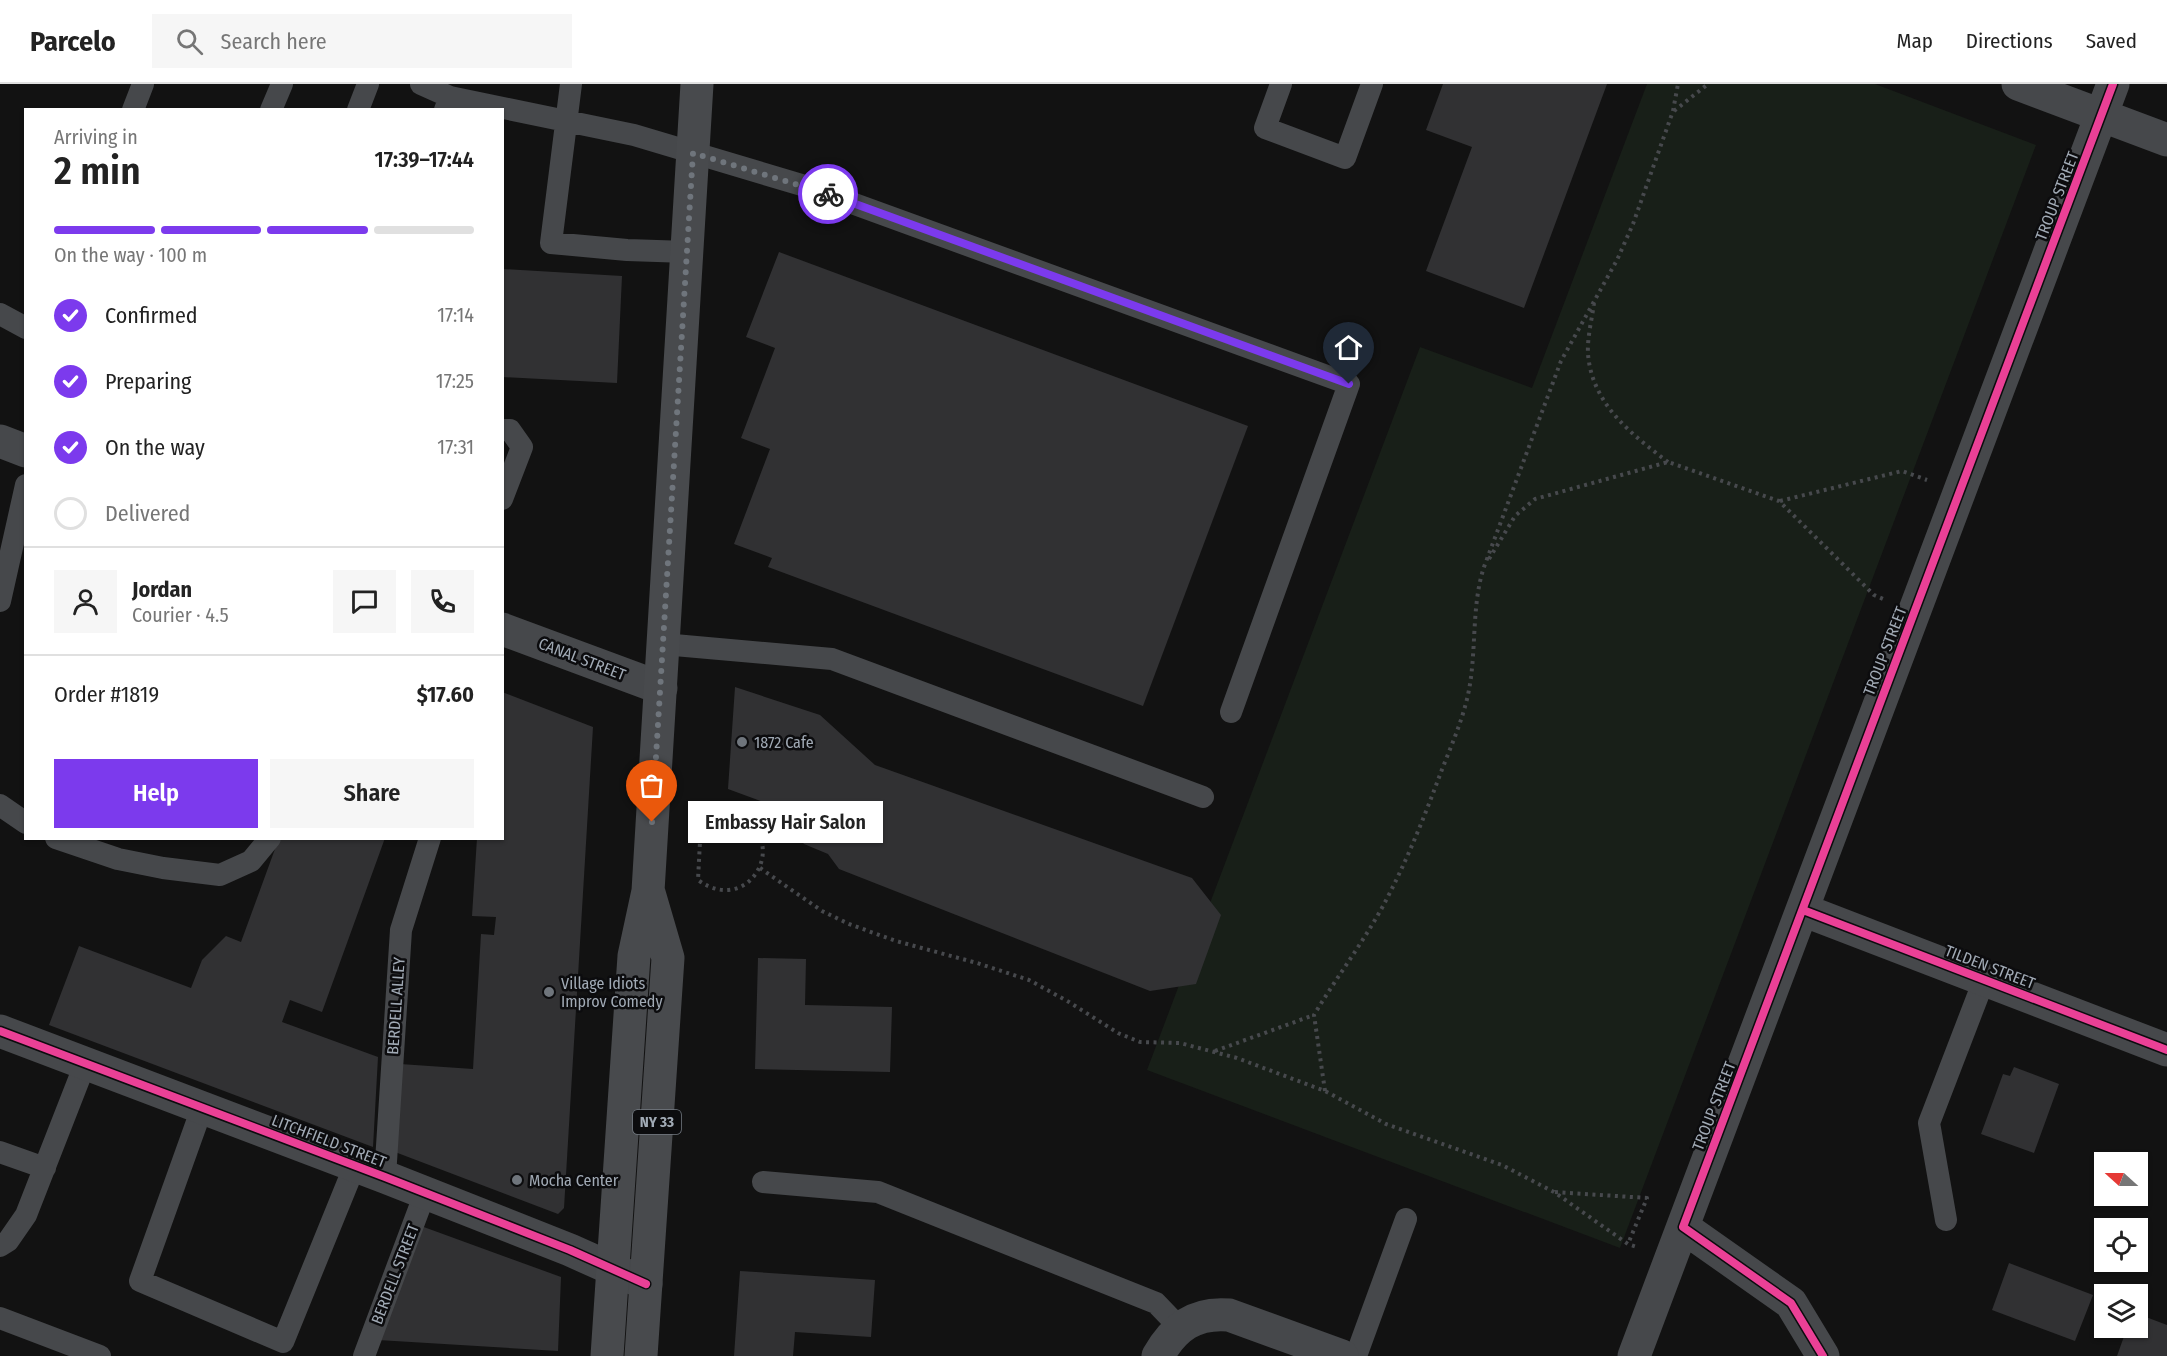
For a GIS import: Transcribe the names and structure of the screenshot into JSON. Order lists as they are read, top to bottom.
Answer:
{
  "streets": {
    "main road": ["NY 33"],
    "street": [
      "TROUP STREET",
      "CANAL STREET",
      "TILDEN STREET",
      "LITCHFIELD STREET"
    ],
    "lane": ["BERDELL ALLEY", "BERDELL STREET"]
  },
  "crossings": [
    ["TROUP STREET", "TILDEN STREET"],
    ["CANAL STREET", "NY 33"],
    ["BERDELL ALLEY", "LITCHFIELD STREET"],
    ["NY 33", "LITCHFIELD STREET"],
    ["LITCHFIELD STREET", "BERDELL STREET"]
  ],
  "places": [
    "1872 Cafe",
    "Embassy Hair Salon",
    "Village Idiots Improv Comedy",
    "Mocha Center"
  ],
  "north": "left",
  "page": {
    "header": "Parcelo",
    "search": "Search here",
    "nav": ["Map", "Directions", "Saved"],
    "heading": ["2 min", "Arriving in", "17:39–17:44"],
    "panel": [
      "Jordan",
      "Courier · 4.5",
      "Order #1819",
      "$17.60"
    ],
    "bar": "On the way · 100 m",
    "list": [
      ["Confirmed", "17:14"],
      ["Preparing", "17:25"],
      ["On the way", "17:31"],
      "Delivered"
    ],
    "buttons": ["Help", "Share"],
    "bubble": "Embassy Hair Salon"
  }
}
